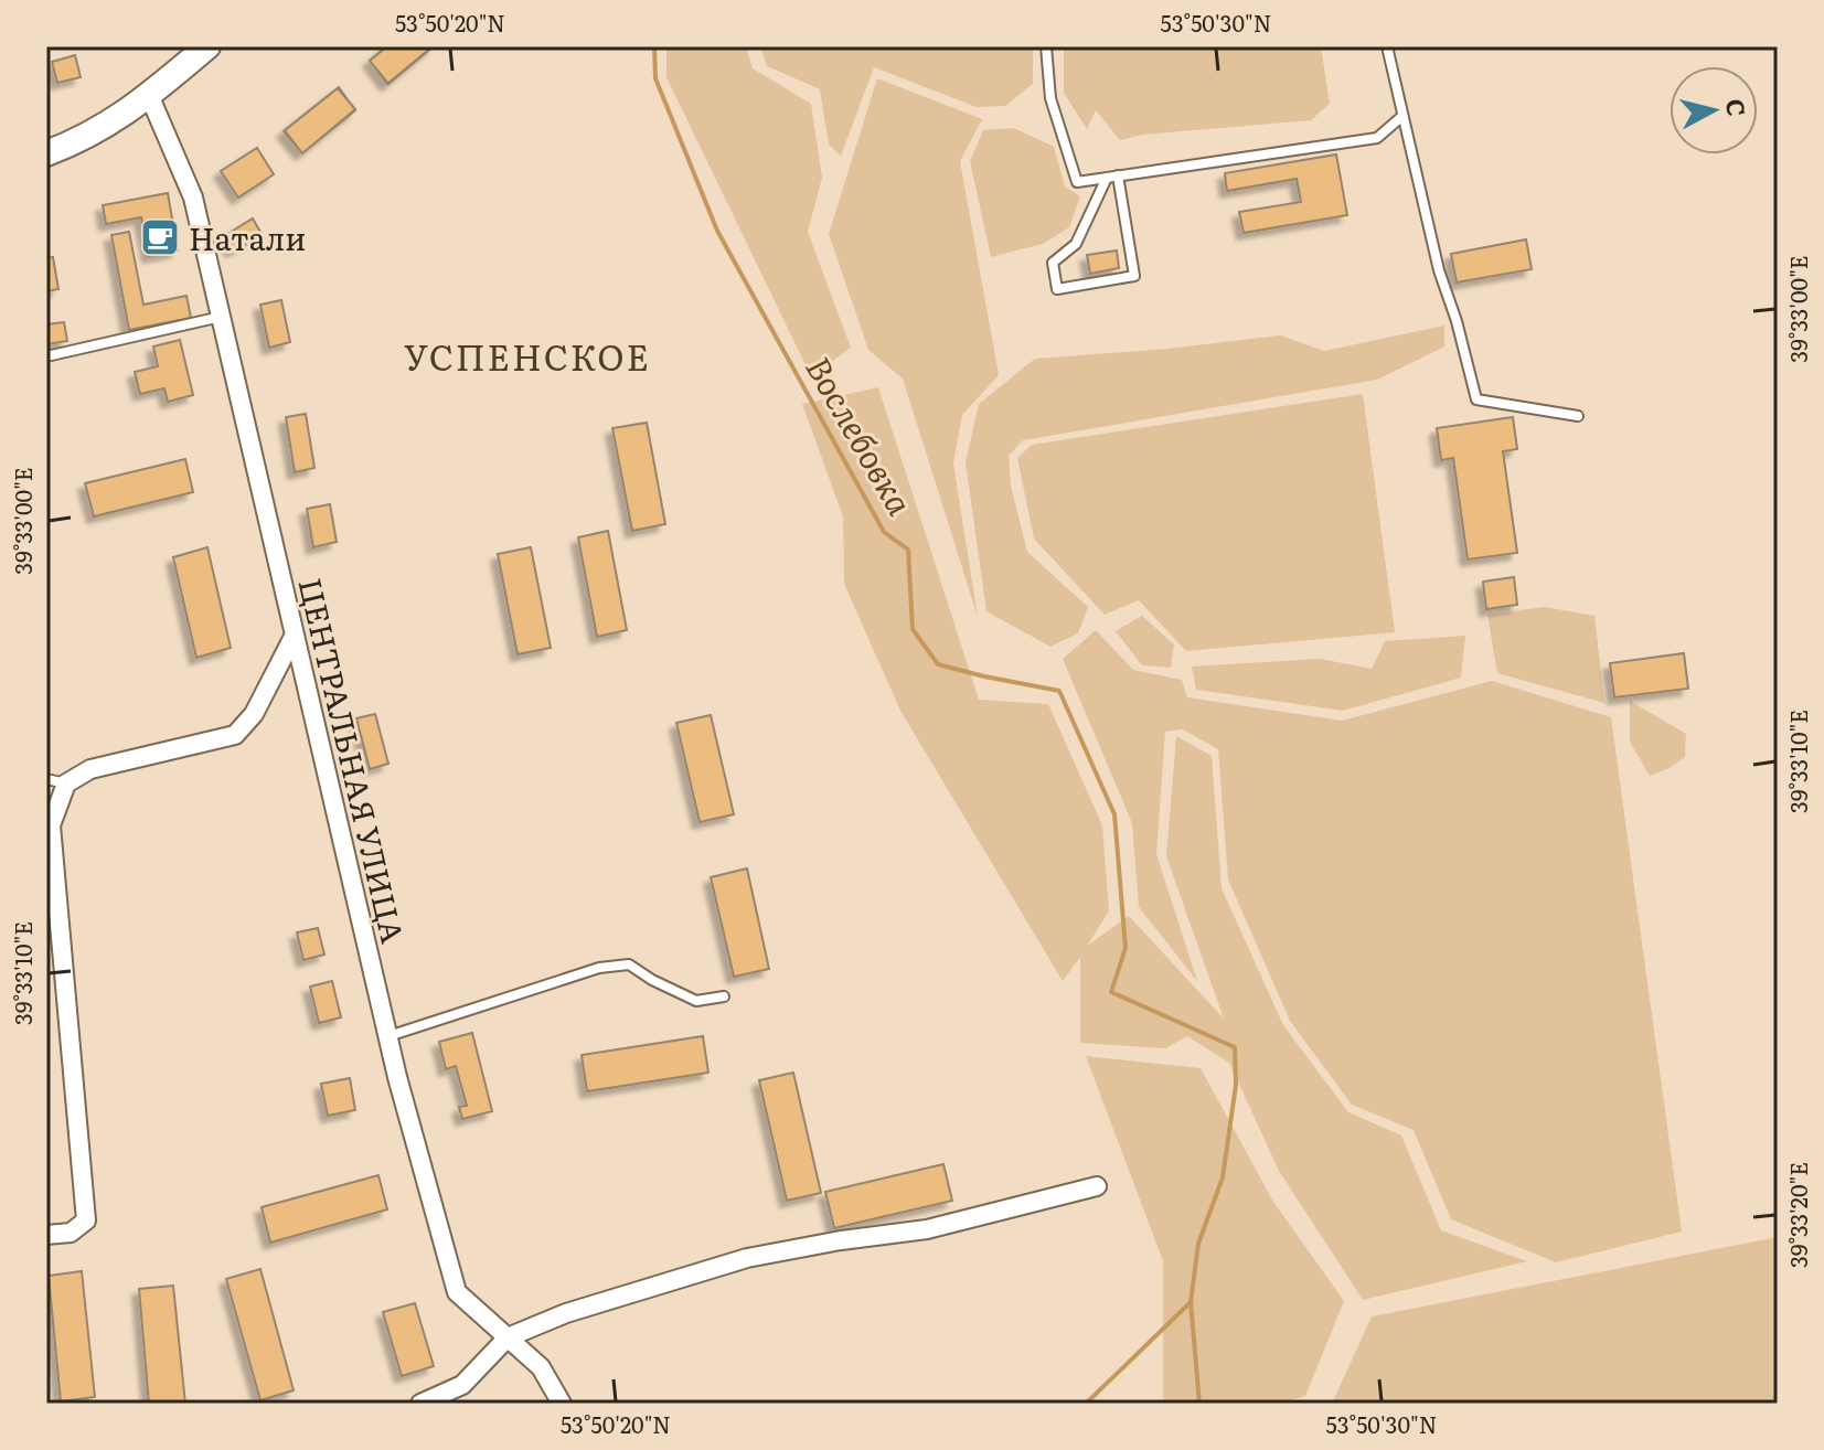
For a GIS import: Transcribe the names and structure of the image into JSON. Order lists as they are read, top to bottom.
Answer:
{
  "streets": {
    "street": ["ЦЕНТРАЛЬНАЯ УЛИЦА"]
  },
  "districts": ["УСПЕНСКОЕ"],
  "water": ["Вослебовка"],
  "places": {
    "cafe": ["Натали"]
  },
  "north": "right",
  "coordinates": [
    "53°50'20\"N",
    "53°50'30\"N",
    "39°33'00\"E",
    "39°33'10\"E",
    "39°33'20\"E"
  ]
}
